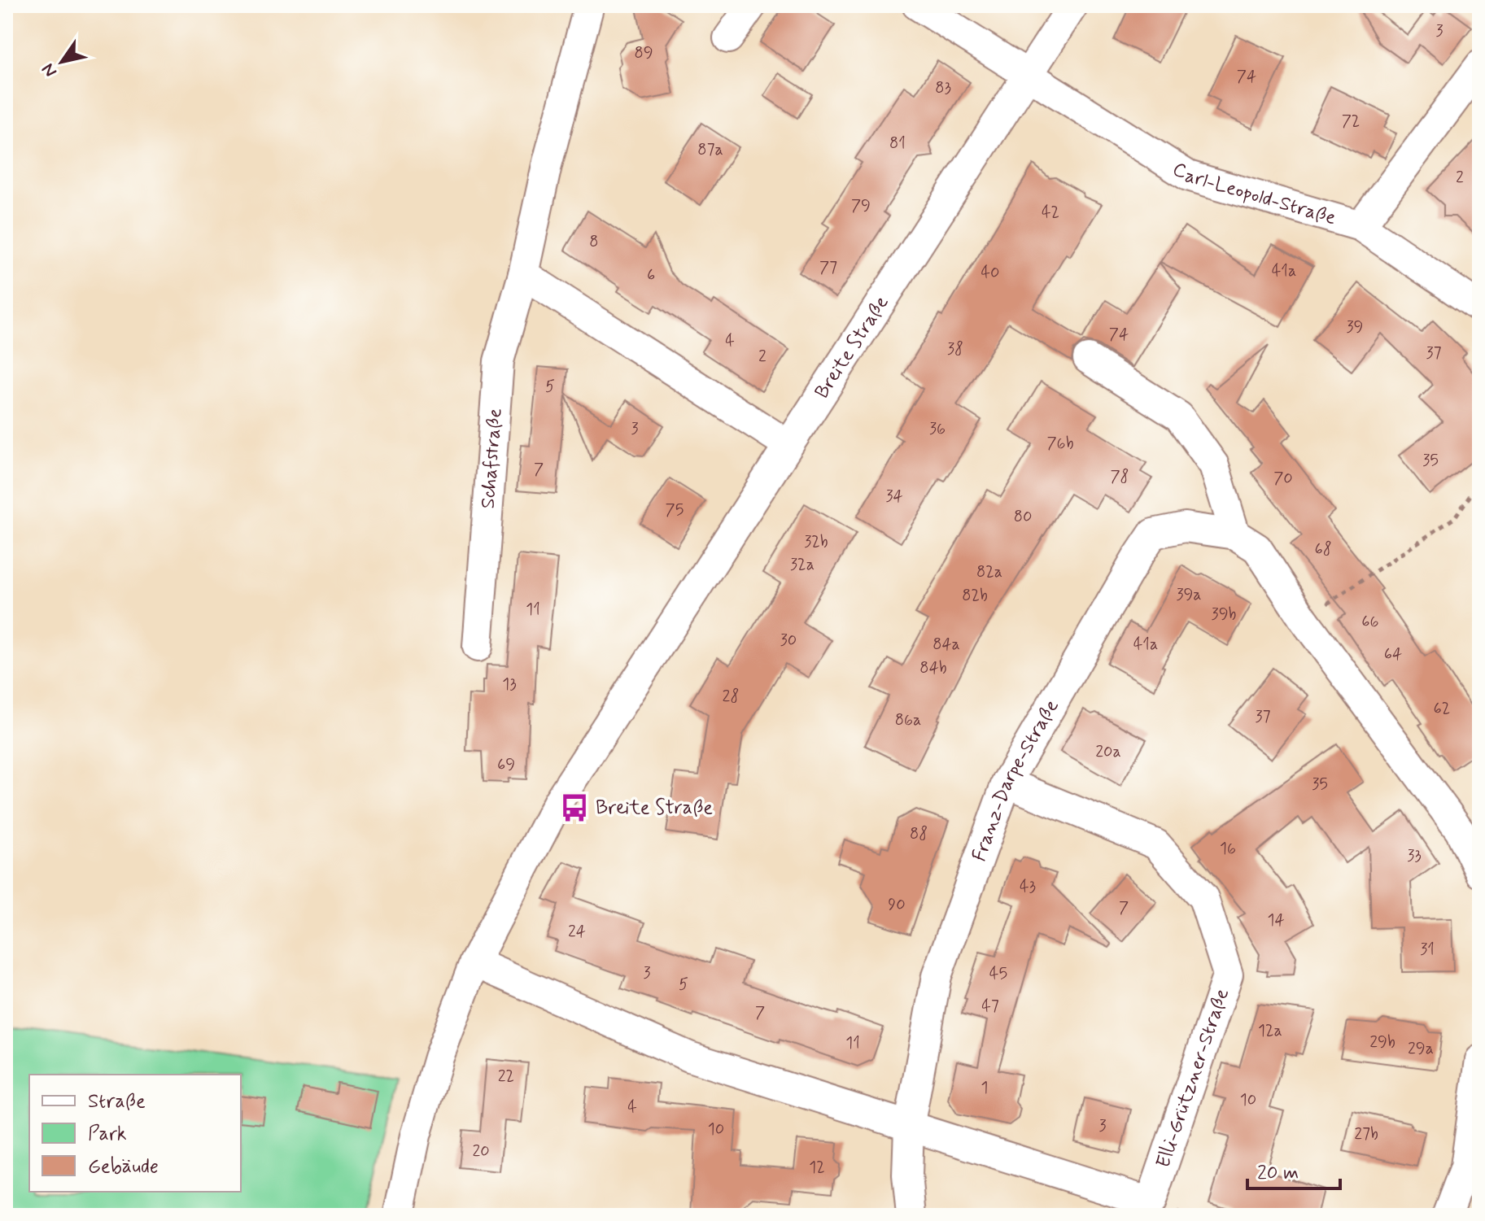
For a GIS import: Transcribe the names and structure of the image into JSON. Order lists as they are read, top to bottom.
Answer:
{
  "streets": {
    "street": [
      "Carl-Leopold-Straße",
      "Breite Straße",
      "Schafstraße",
      "Franz-Darpe-Straße",
      "Elli-Grützner-Straße"
    ]
  },
  "crossings": [
    ["Carl-Leopold-Straße", "Breite Straße"],
    ["Franz-Darpe-Straße", "Elli-Grützner-Straße"]
  ],
  "places": {
    "bus stop": ["Breite Straße"]
  },
  "house_numbers": [
    "3",
    "89",
    "74",
    "83",
    "72",
    "81",
    "87a",
    "2",
    "79",
    "42",
    "8",
    "77",
    "41a",
    "40",
    "6",
    "39",
    "74",
    "4",
    "38",
    "37",
    "2",
    "5",
    "3",
    "36",
    "76b",
    "35",
    "7",
    "78",
    "70",
    "34",
    "75",
    "80",
    "32b",
    "68",
    "32a",
    "82a",
    "39a",
    "82b",
    "11",
    "39b",
    "66",
    "30",
    "84a",
    "41a",
    "64",
    "84b",
    "13",
    "28",
    "62",
    "37",
    "86a",
    "20a",
    "69",
    "35",
    "88",
    "16",
    "33",
    "43",
    "90",
    "7",
    "14",
    "24",
    "31",
    "3",
    "45",
    "5",
    "47",
    "7",
    "12a",
    "29b",
    "11",
    "29a",
    "22",
    "1",
    "10",
    "4",
    "3",
    "10",
    "27b",
    "20",
    "12"
  ],
  "legend": ["Straße", "Park", "Gebäude"],
  "scale_bar": "20 m",
  "north": "bottom left"
}
